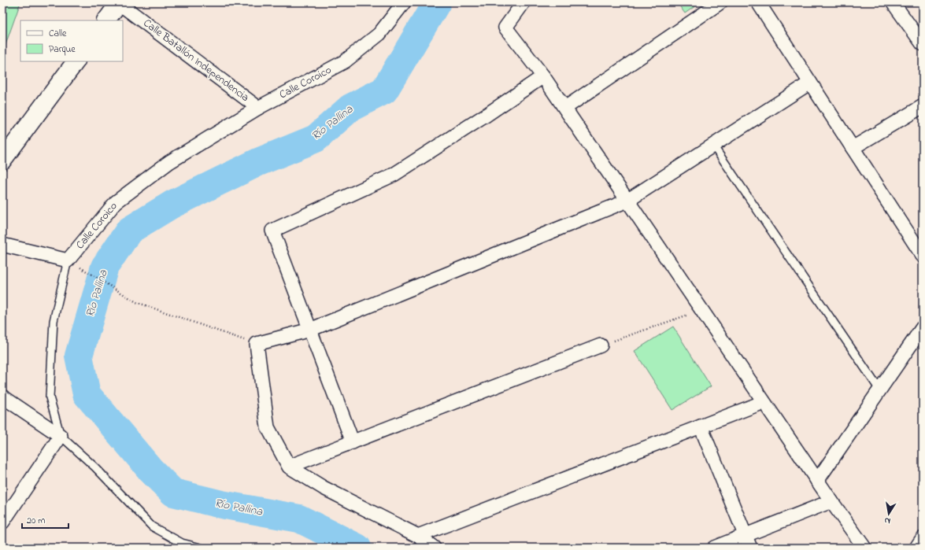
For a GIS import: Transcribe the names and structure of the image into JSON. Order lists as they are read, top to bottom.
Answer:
{
  "streets": {
    "street": ["Calle Batallón Independencia", "Calle Coroico"]
  },
  "crossings": [
    ["Calle Batallón Independencia", "Calle Coroico"]
  ],
  "water": ["Río Pallina"],
  "legend": ["Calle", "Parque"],
  "scale_bar": "20 m",
  "north": "bottom"
}
